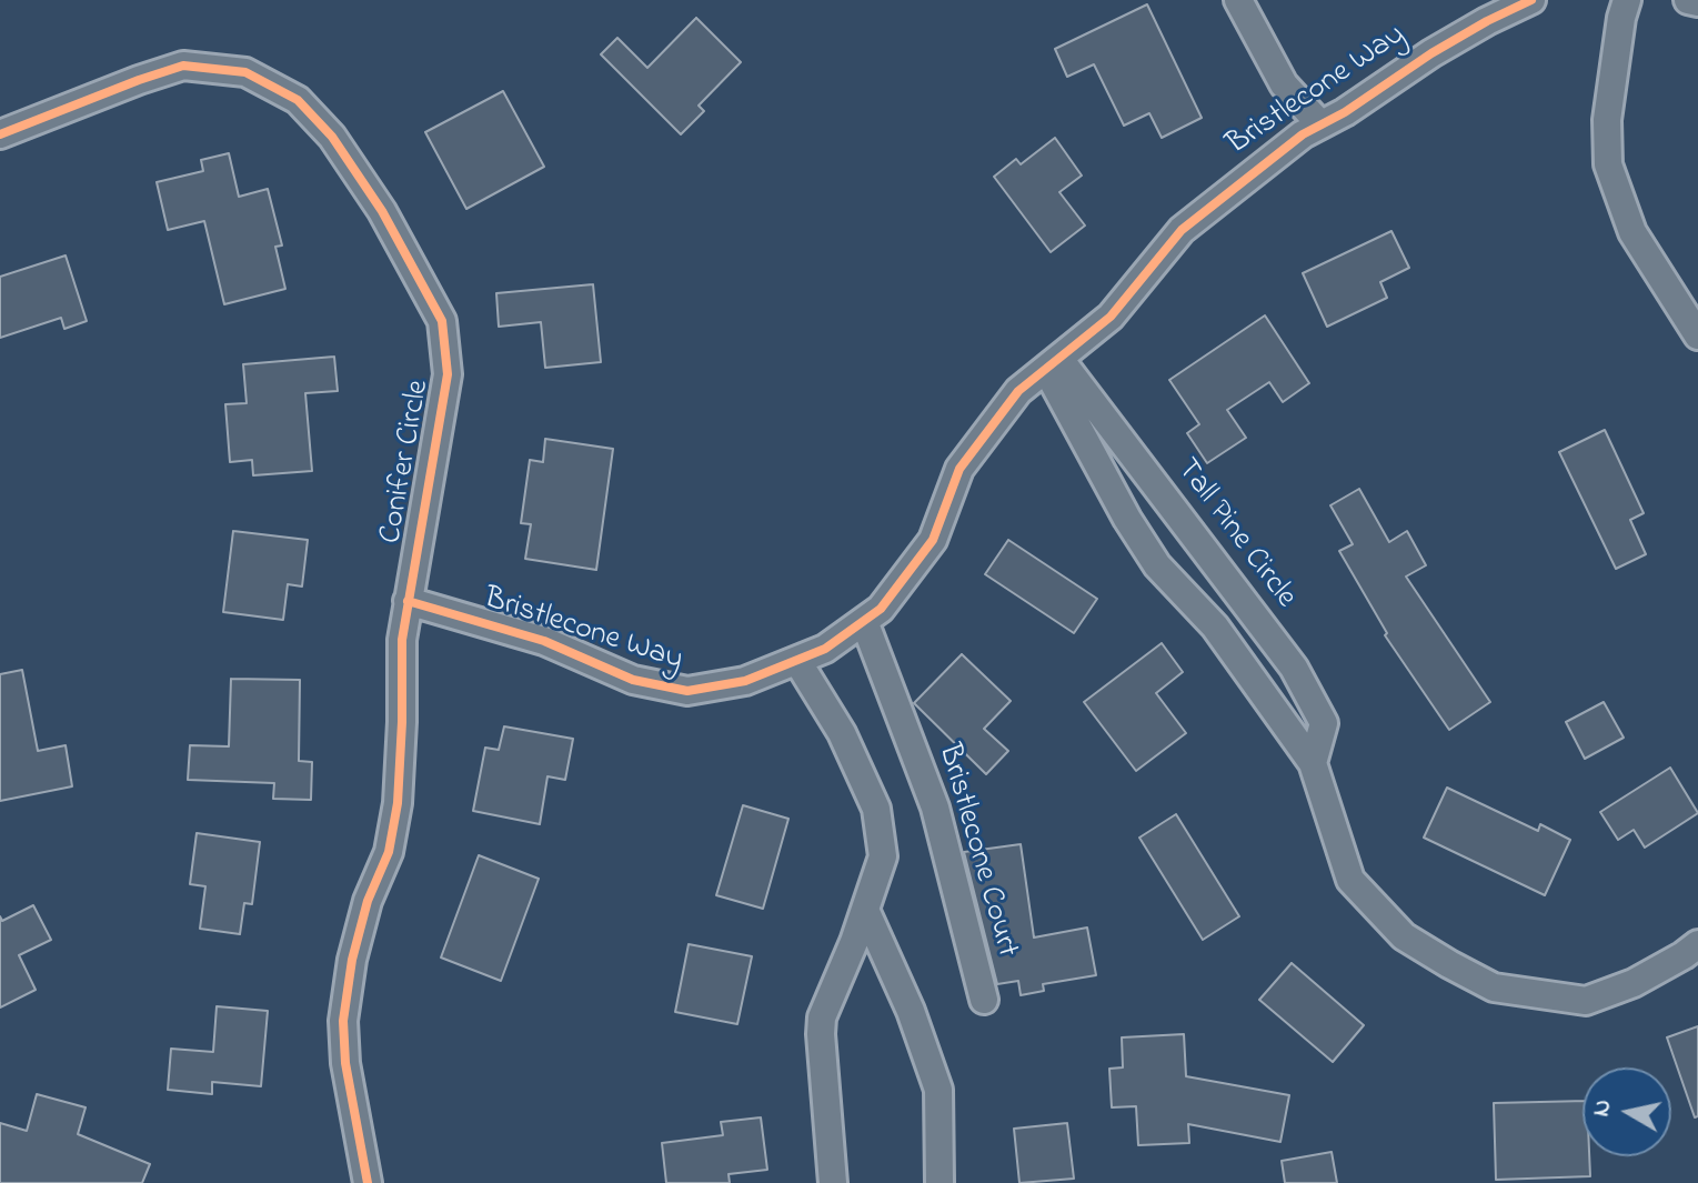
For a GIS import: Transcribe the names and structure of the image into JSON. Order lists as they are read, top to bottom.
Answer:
{
  "streets": {
    "street": [
      "Bristlecone Way",
      "Conifer Circle",
      "Tall Pine Circle",
      "Bristlecone Court"
    ]
  },
  "crossings": [
    ["Bristlecone Way", "Conifer Circle"],
    ["Bristlecone Way", "Tall Pine Circle"],
    ["Bristlecone Way", "Bristlecone Court"]
  ],
  "north": "left"
}
